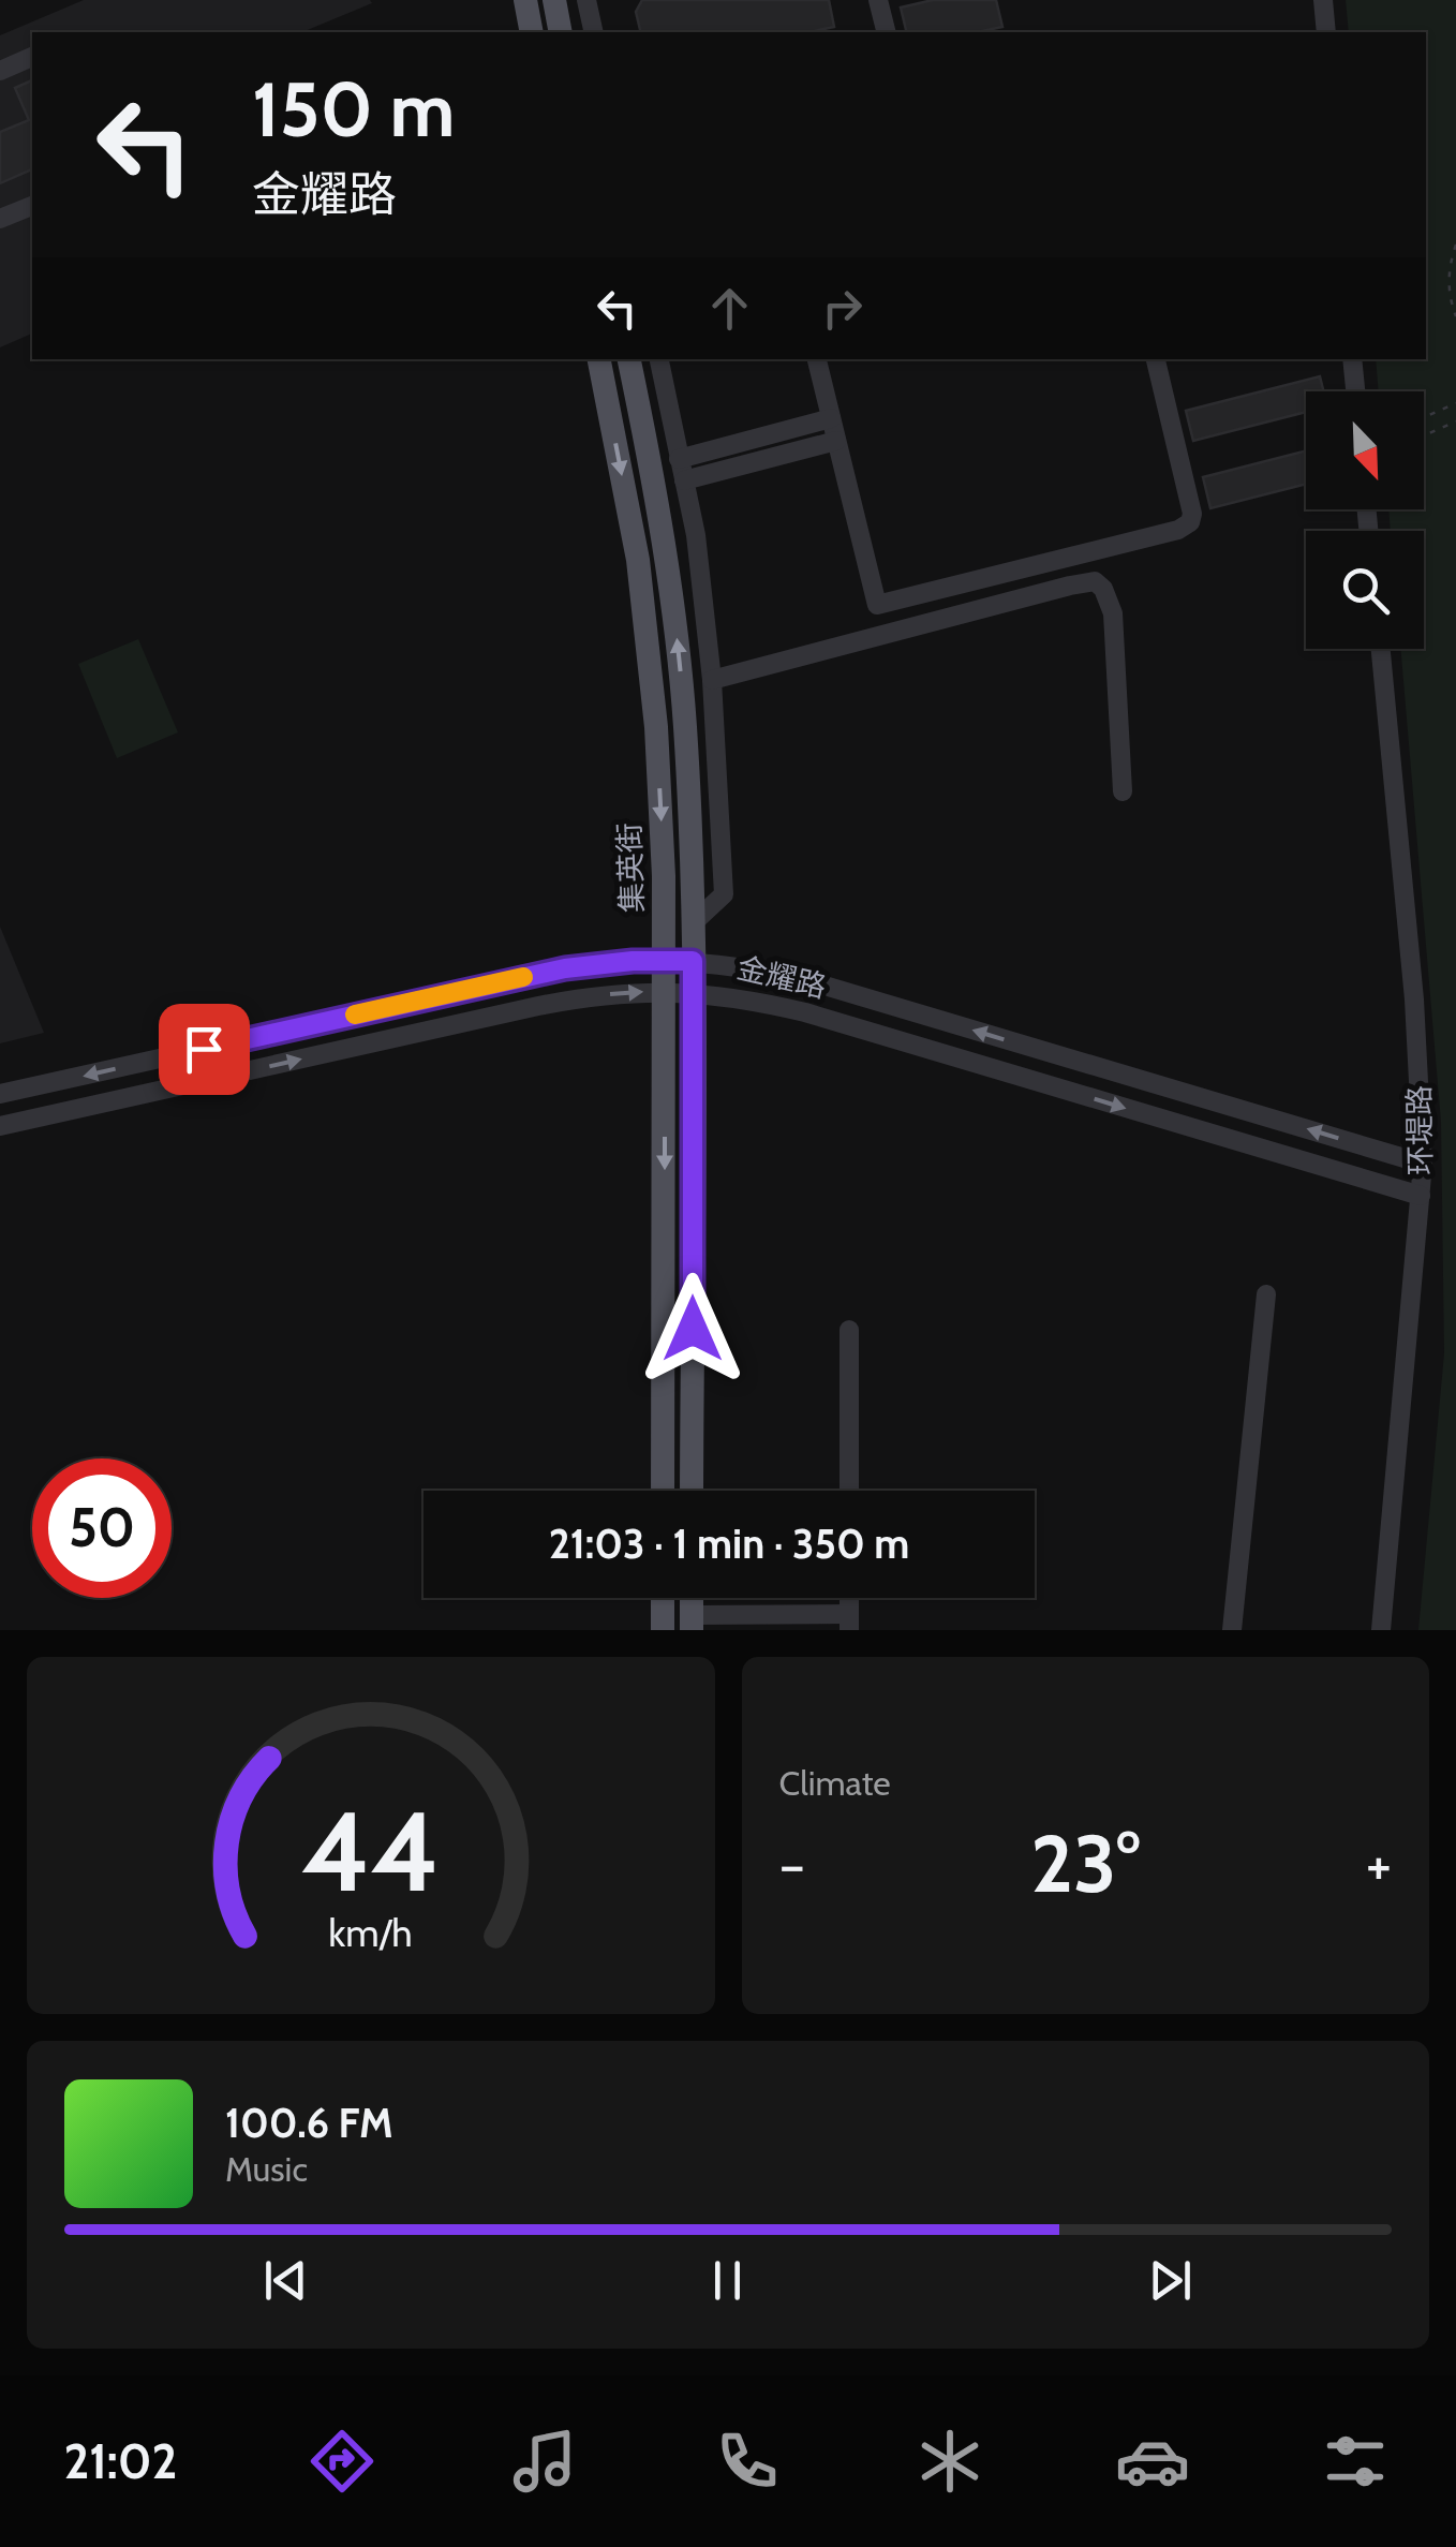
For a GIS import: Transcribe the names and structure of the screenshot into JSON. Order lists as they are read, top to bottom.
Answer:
{
  "streets": {
    "main road": ["集英街"],
    "street": ["金耀路", "环堤路"]
  },
  "crossings": [
    ["集英街", "金耀路"],
    ["金耀路", "环堤路"]
  ],
  "north": "bottom right",
  "page": {
    "turn": ["150 m", "金耀路"],
    "limit": "50",
    "trip": "21:03 · 1 min · 350 m",
    "tile": "Climate",
    "heat": ["−", "23°", "+"],
    "song": ["100.6 FM", "Music"],
    "tabs": "21:02",
    "gauge": ["44", "km/h"]
  }
}
